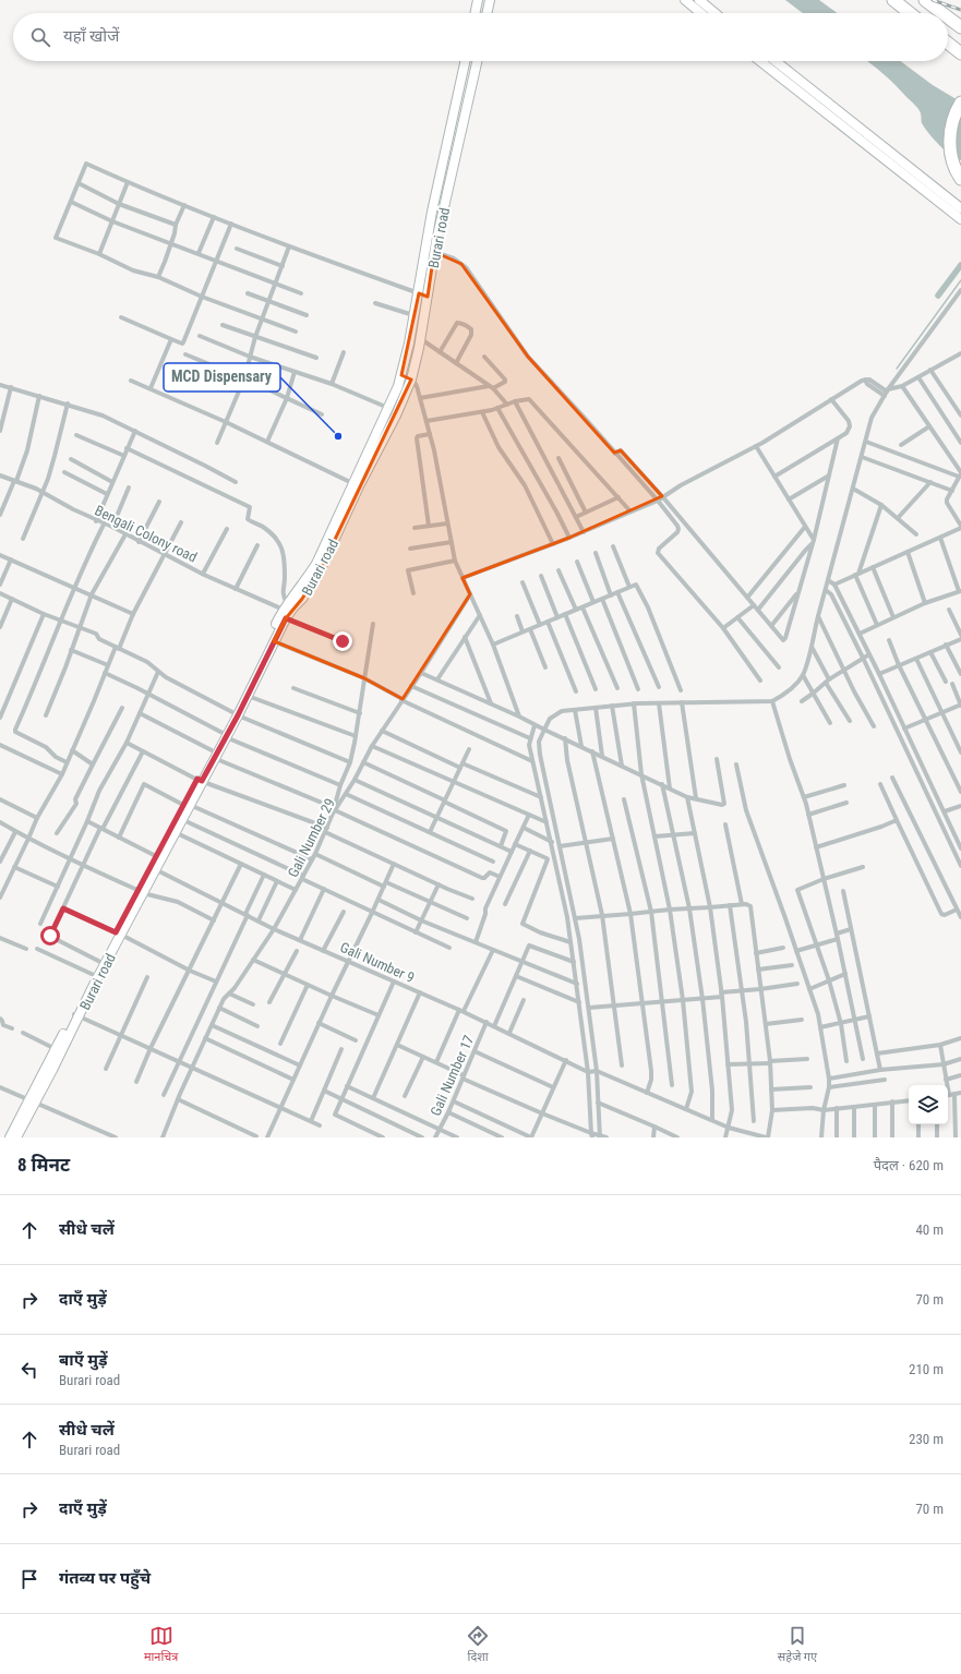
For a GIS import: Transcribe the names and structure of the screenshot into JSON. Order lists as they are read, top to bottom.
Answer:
{
  "streets": {
    "main road": ["Burari road"],
    "street": [
      "Bengali Colony road",
      "Gali Number 29",
      "Gali Number 9",
      "Gali Number 17"
    ]
  },
  "crossings": [
    ["Burari road", "Bengali Colony road"],
    ["Burari road", "Gali Number 9"],
    ["Gali Number 29", "Gali Number 9"],
    ["Gali Number 9", "Gali Number 17"]
  ],
  "places": ["MCD Dispensary"],
  "page": {
    "search": "यहाँ खोजें",
    "heading": ["8 मिनट", "पैदल · 620 m"],
    "list": [
      ["सीधे चलें", "40 m"],
      ["दाएँ मुड़ें", "70 m"],
      ["बाएँ मुड़ें", "Burari road", "210 m"],
      ["सीधे चलें", "Burari road", "230 m"],
      ["दाएँ मुड़ें", "70 m"],
      "गंतव्य पर पहुँचे"
    ],
    "nav": ["मानचित्र", "दिशा", "सहेजे गए"]
  }
}
